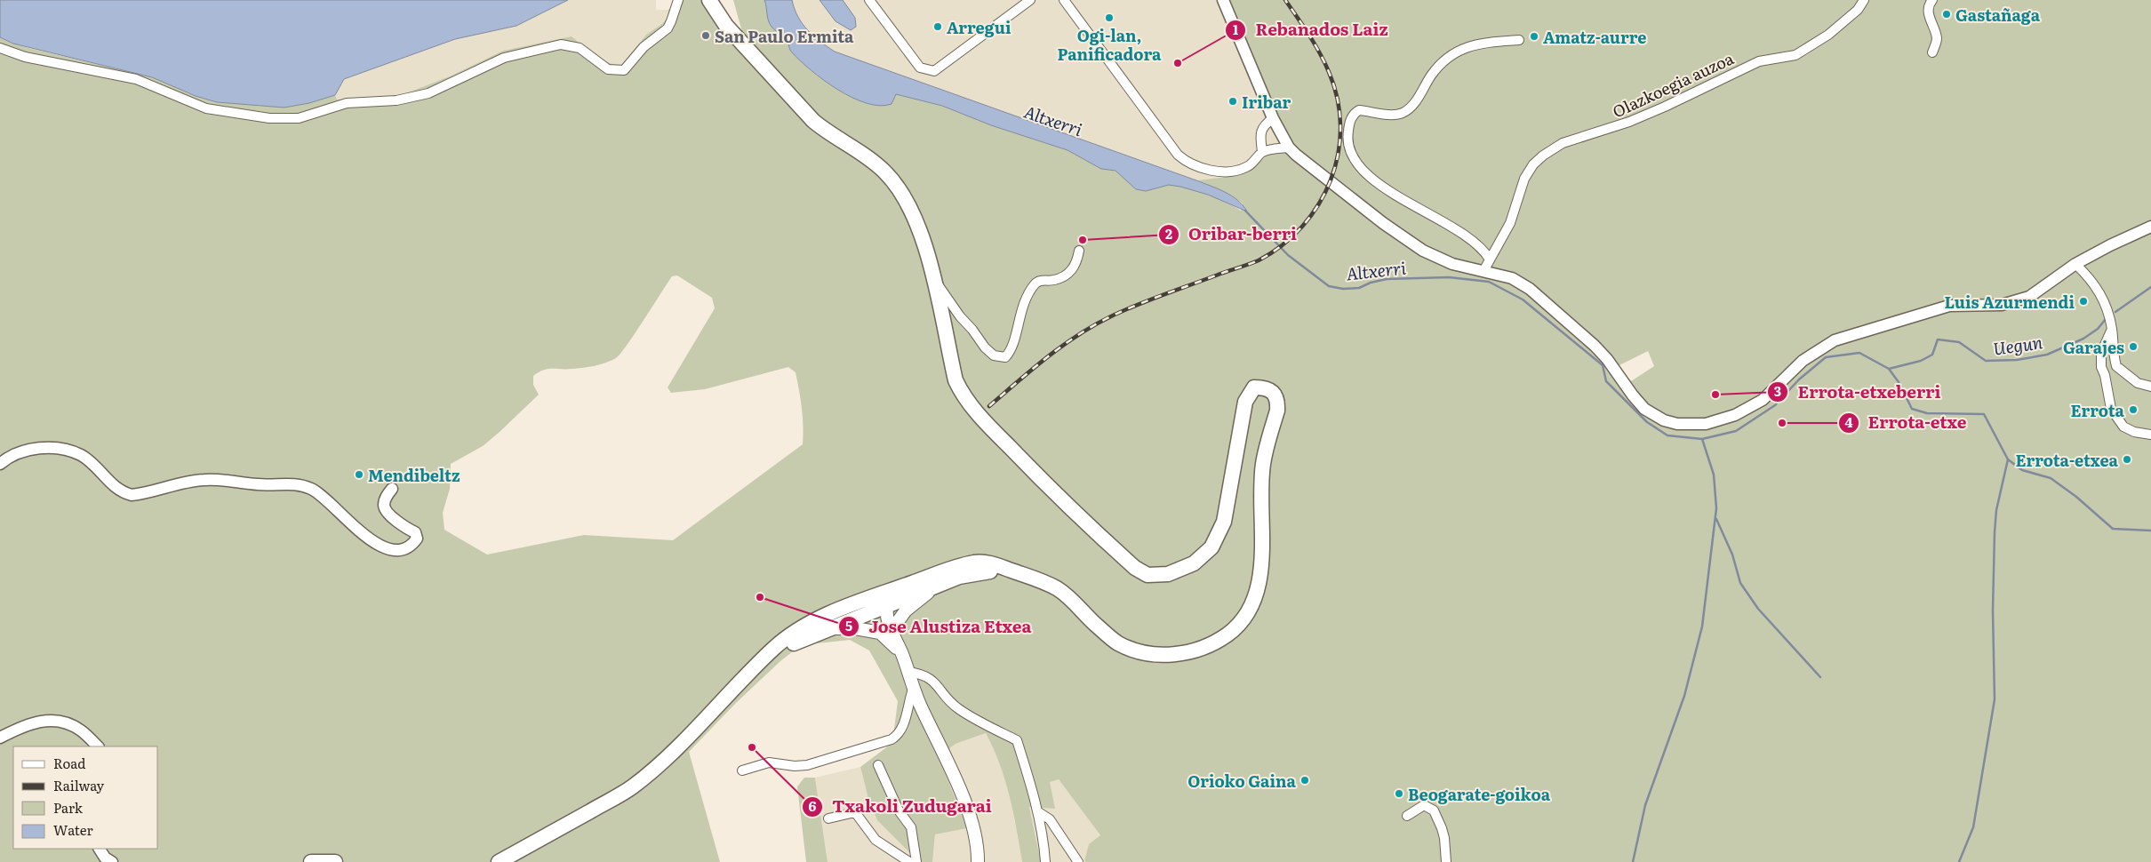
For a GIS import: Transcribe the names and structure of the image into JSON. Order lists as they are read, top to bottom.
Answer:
{
  "streets": {
    "street": ["Olazkoegia auzoa"]
  },
  "water": ["Altxerri", "Uegun"],
  "places": [
    "Gastañaga",
    "Ogi-lan, Panificadora",
    "Arregui",
    "San Paulo Ermita",
    "Amatz-aurre",
    "Rebanados Laiz",
    "Iribar",
    "Oribar-berri",
    "Luis Azurmendi",
    "Garajes",
    "Errota-etxeberri",
    "Errota",
    "Errota-etxe",
    "Errota-etxea",
    "Mendibeltz",
    "Jose Alustiza Etxea",
    "Txakoli Zudugarai",
    "Orioko Gaina",
    "Beogarate-goikoa"
  ],
  "legend": [
    "Road",
    "Railway",
    "Park",
    "Water"
  ]
}
